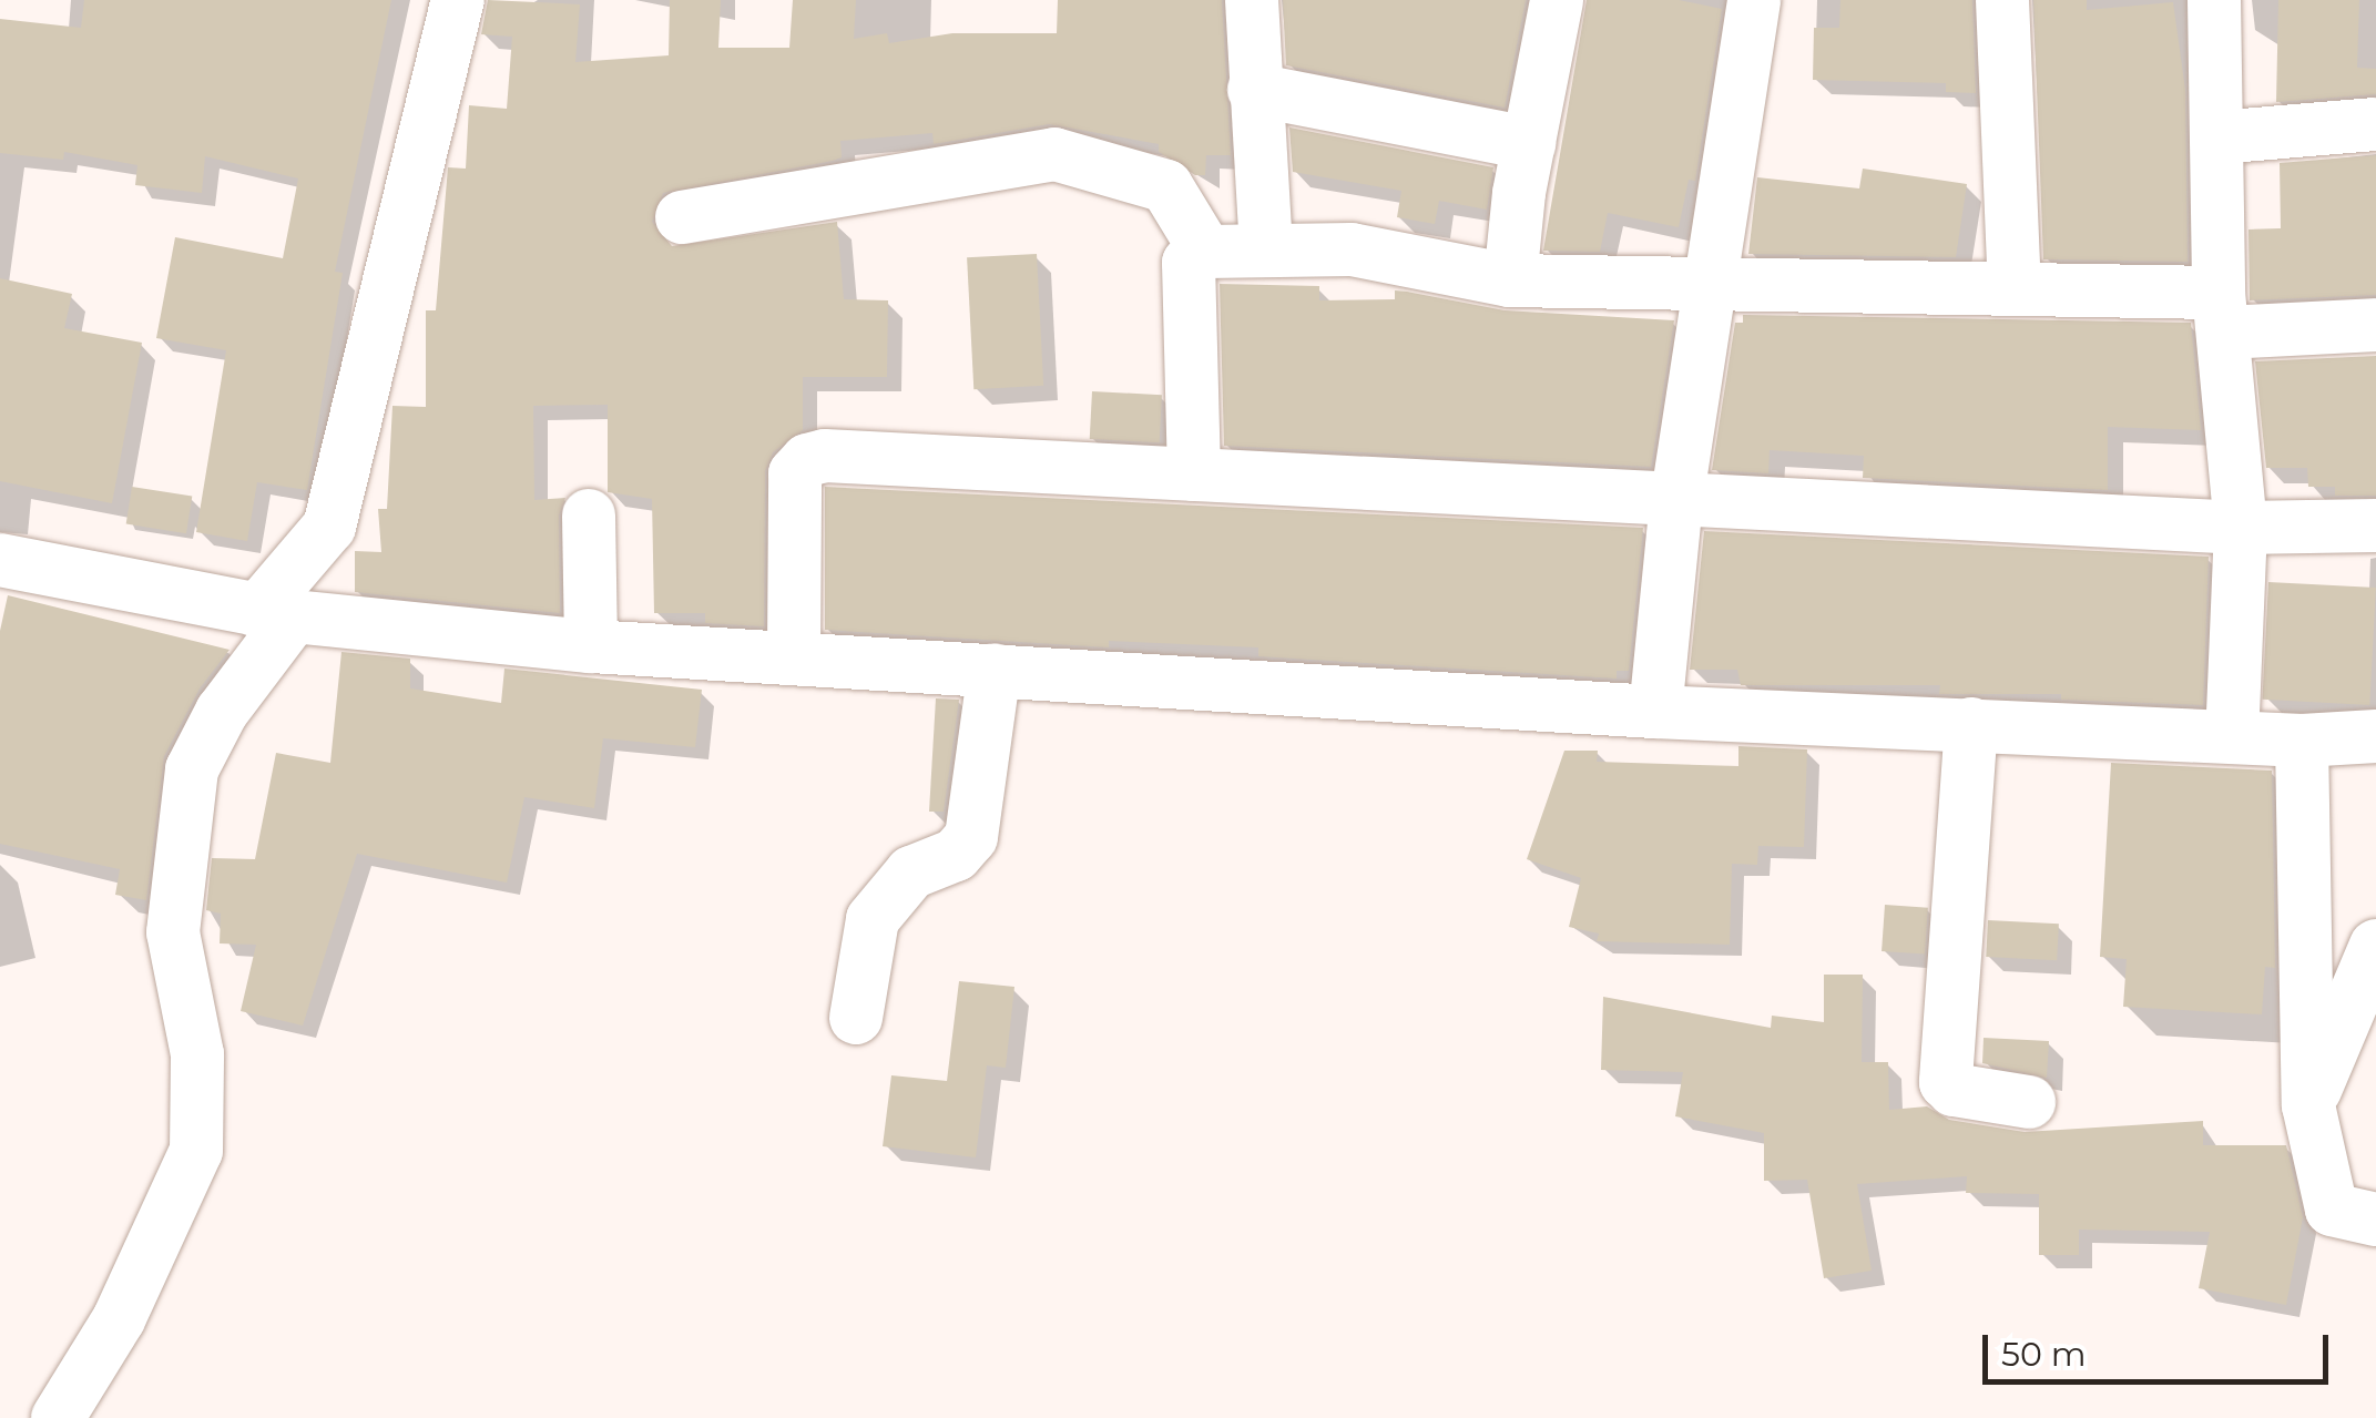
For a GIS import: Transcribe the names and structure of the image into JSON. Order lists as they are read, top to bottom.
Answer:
{
  "scale_bar": "50 m"
}
